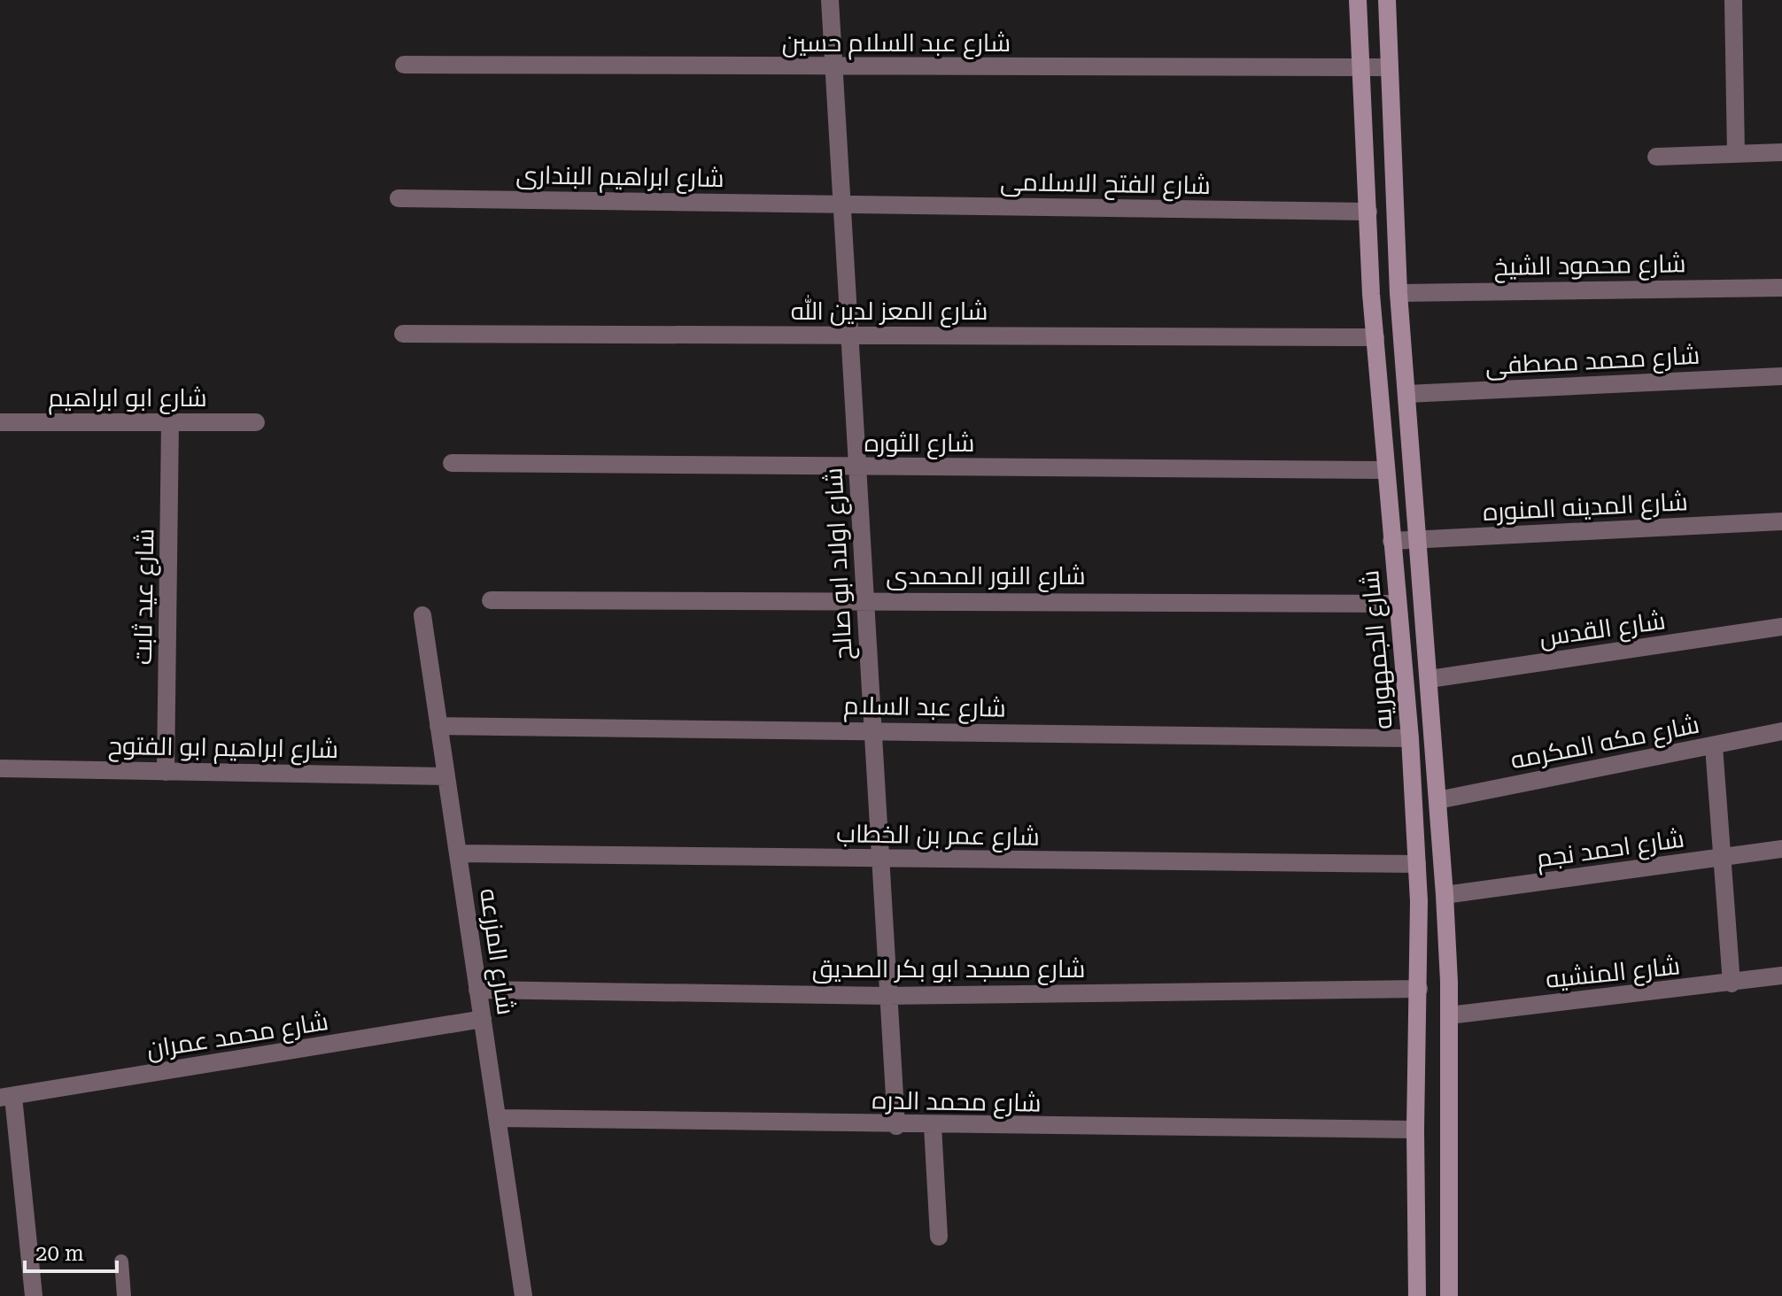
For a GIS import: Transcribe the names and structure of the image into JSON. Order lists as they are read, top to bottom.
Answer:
{
  "streets": {
    "main road": ["شارع الجمهوريه"],
    "street": [
      "شارع عبد السلام حسين",
      "شارع ابراهيم البندارى",
      "شارع الفتح الاسلامى",
      "شارع محمود الشيخ",
      "شارع المعز لدين الله",
      "شارع محمد مصطفى",
      "شارع ابو ابراهيم",
      "شارع الثوره",
      "شارع المدينه المنوره",
      "شارع اولاد ابو صالح",
      "شارع النور المحمدى",
      "شارع عيد ثابت",
      "شارع القدس",
      "شارع عبد السلام",
      "شارع مكه المكرمه",
      "شارع ابراهيم ابو الفتوح",
      "شارع عمر بن الخطاب",
      "شارع احمد نجم",
      "شارع المزرعه",
      "شارع مسجد ابو بكر الصديق",
      "شارع المنشيه",
      "شارع محمد عمران",
      "شارع محمد الدره"
    ]
  },
  "crossings": [
    ["شارع عبد السلام حسين", "شارع اولاد ابو صالح"],
    ["شارع عبد السلام حسين", "شارع الجمهوريه"],
    ["شارع ابراهيم البندارى", "شارع الفتح الاسلامى"],
    ["شارع ابراهيم البندارى", "شارع اولاد ابو صالح"],
    ["شارع الفتح الاسلامى", "شارع اولاد ابو صالح"],
    ["شارع الفتح الاسلامى", "شارع الجمهوريه"],
    ["شارع محمود الشيخ", "شارع الجمهوريه"],
    ["شارع المعز لدين الله", "شارع اولاد ابو صالح"],
    ["شارع المعز لدين الله", "شارع الجمهوريه"],
    ["شارع محمد مصطفى", "شارع الجمهوريه"],
    ["شارع ابو ابراهيم", "شارع عيد ثابت"],
    ["شارع الثوره", "شارع اولاد ابو صالح"],
    ["شارع الثوره", "شارع الجمهوريه"],
    ["شارع المدينه المنوره", "شارع الجمهوريه"],
    ["شارع اولاد ابو صالح", "شارع النور المحمدى"],
    ["شارع اولاد ابو صالح", "شارع عبد السلام"],
    ["شارع اولاد ابو صالح", "شارع عمر بن الخطاب"],
    ["شارع اولاد ابو صالح", "شارع مسجد ابو بكر الصديق"],
    ["شارع اولاد ابو صالح", "شارع محمد الدره"],
    ["شارع النور المحمدى", "شارع الجمهوريه"],
    ["شارع عيد ثابت", "شارع ابراهيم ابو الفتوح"],
    ["شارع القدس", "شارع الجمهوريه"],
    ["شارع الجمهوريه", "شارع عبد السلام"],
    ["شارع الجمهوريه", "شارع مكه المكرمه"],
    ["شارع الجمهوريه", "شارع عمر بن الخطاب"],
    ["شارع الجمهوريه", "شارع احمد نجم"],
    ["شارع الجمهوريه", "شارع مسجد ابو بكر الصديق"],
    ["شارع الجمهوريه", "شارع المنشيه"],
    ["شارع الجمهوريه", "شارع محمد الدره"],
    ["شارع عبد السلام", "شارع المزرعه"],
    ["شارع ابراهيم ابو الفتوح", "شارع المزرعه"],
    ["شارع عمر بن الخطاب", "شارع المزرعه"],
    ["شارع المزرعه", "شارع مسجد ابو بكر الصديق"],
    ["شارع المزرعه", "شارع محمد عمران"],
    ["شارع المزرعه", "شارع محمد الدره"]
  ],
  "scale_bar": "20 m"
}
